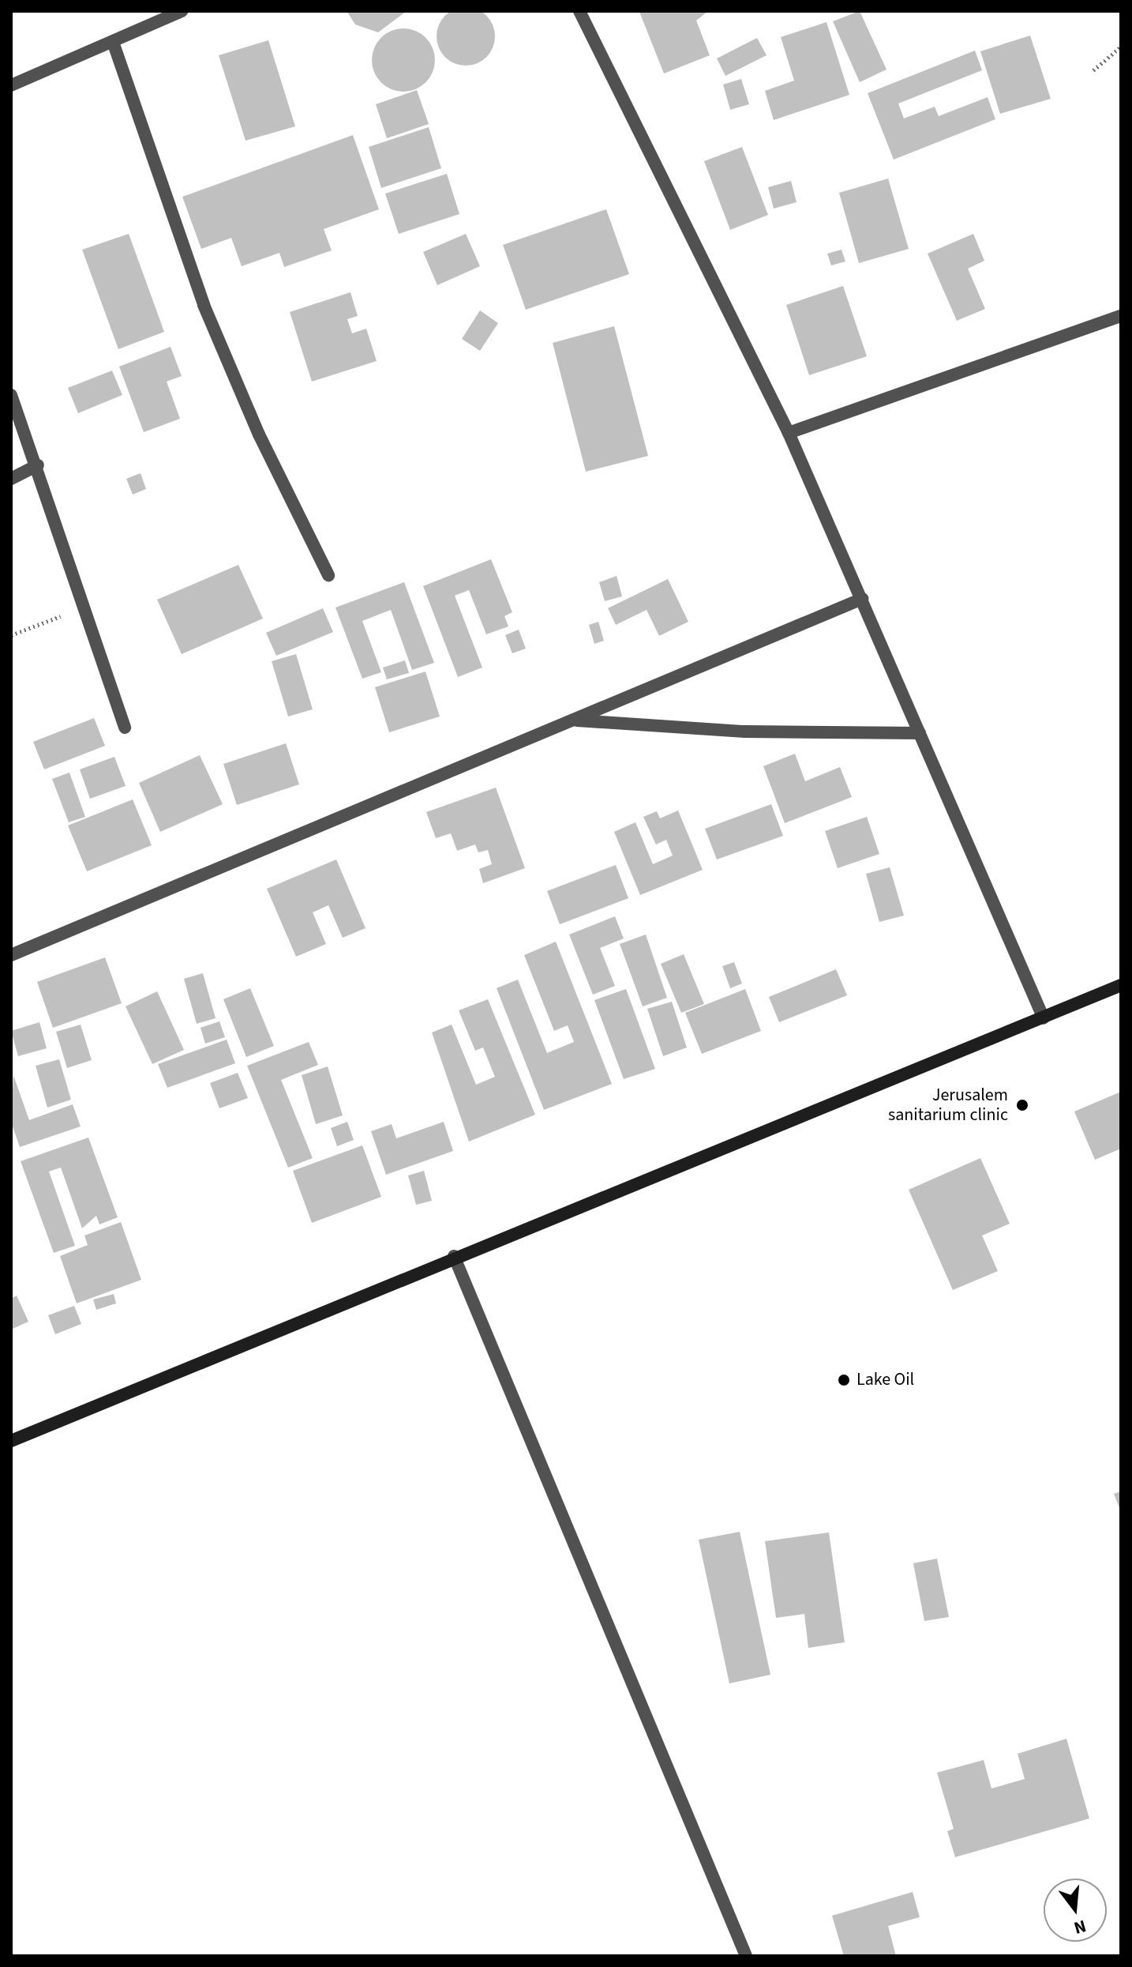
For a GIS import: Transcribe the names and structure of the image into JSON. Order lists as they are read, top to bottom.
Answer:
{
  "places": ["Jerusalem sanitarium clinic", "Lake Oil"],
  "north": "bottom"
}
